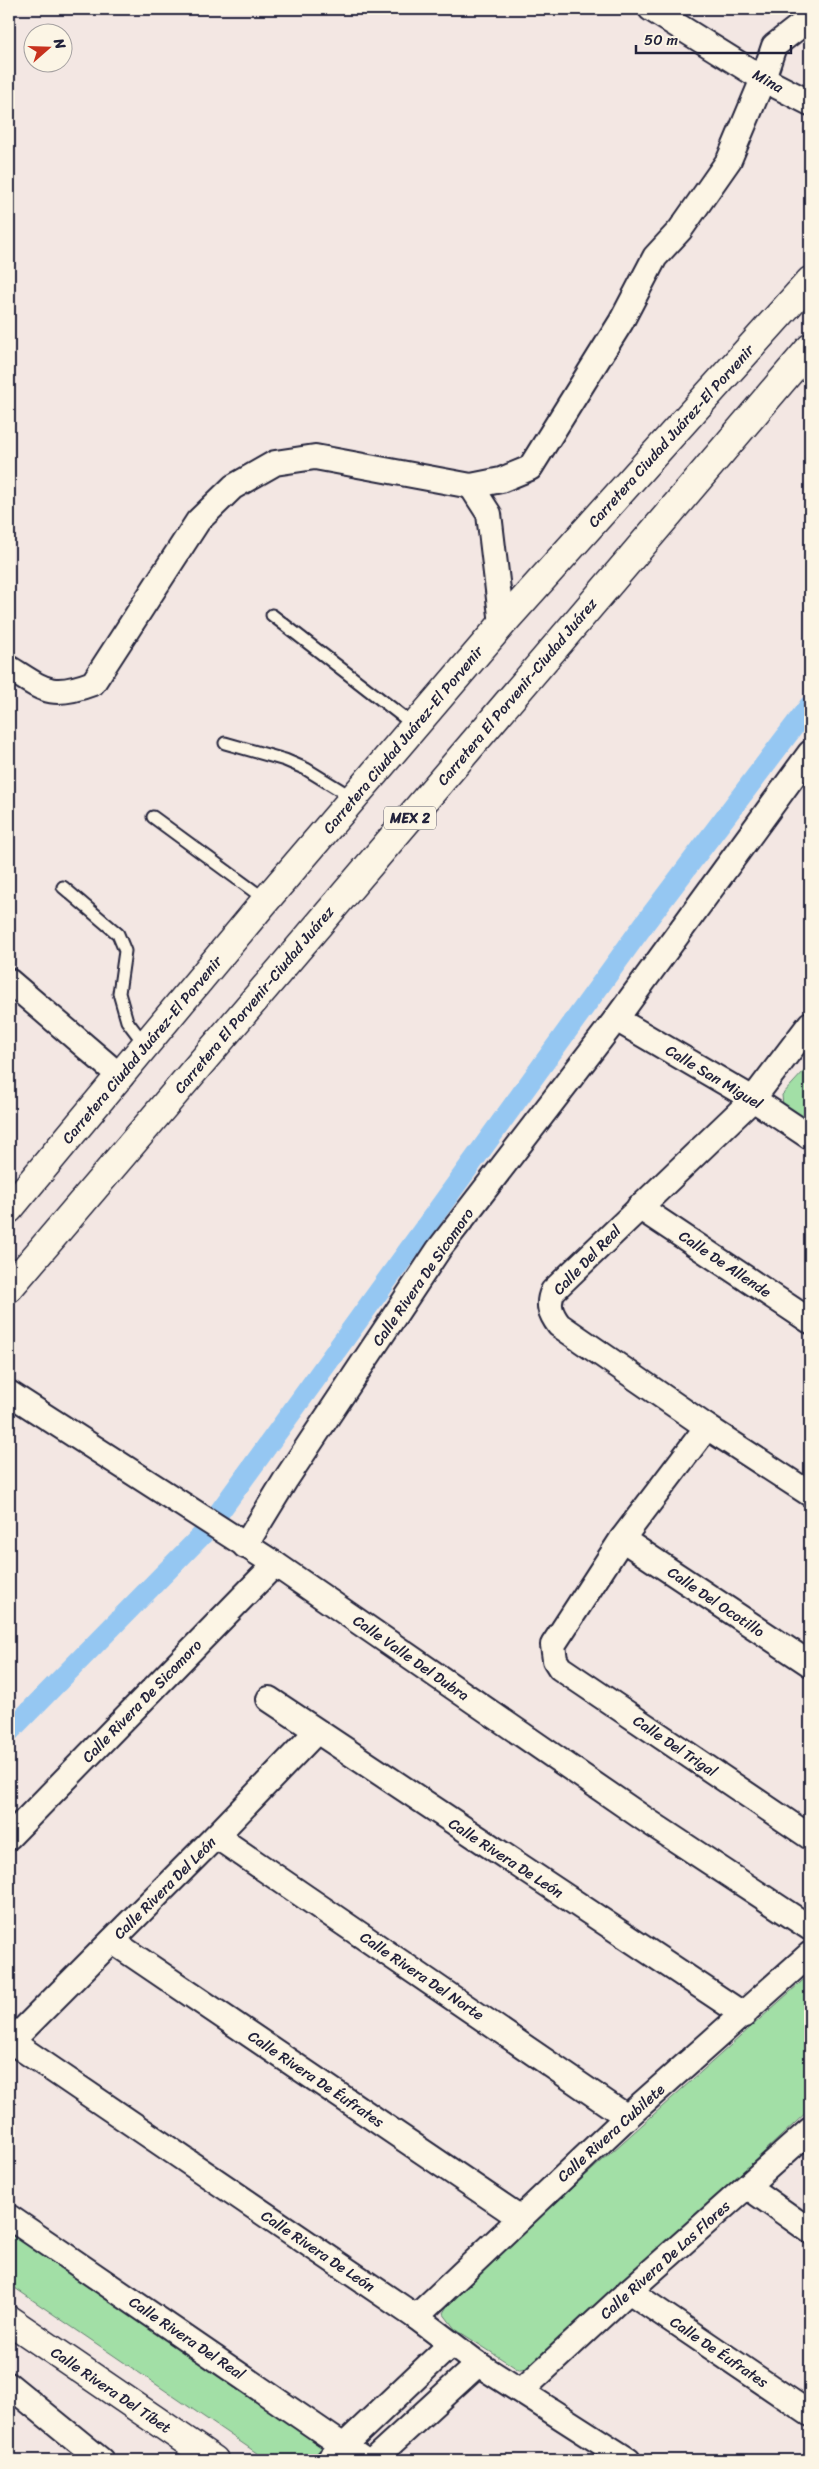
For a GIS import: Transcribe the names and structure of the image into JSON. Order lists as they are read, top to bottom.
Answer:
{
  "streets": {
    "main road": [
      "Carretera Ciudad Juárez-El Porvenir",
      "Carretera El Porvenir-Ciudad Juárez",
      "MEX 2",
      "Calle Rivera Del Tíbet"
    ],
    "street": [
      "Mina",
      "Calle San Miguel",
      "Calle Del Real",
      "Calle De Allende",
      "Calle Rivera De Sicomoro",
      "Calle Del Ocotillo",
      "Calle Valle Del Dubra",
      "Calle Del Trigal",
      "Calle Rivera De León",
      "Calle Rivera Del León",
      "Calle Rivera Del Norte",
      "Calle Rivera De Éufrates",
      "Calle Rivera Cubilete",
      "Calle Rivera De Las Flores",
      "Calle Rivera Del Real",
      "Calle De Éufrates"
    ]
  },
  "crossings": [
    ["Calle San Miguel", "Calle Del Real"],
    ["Calle San Miguel", "Calle Rivera De Sicomoro"],
    ["Calle Del Real", "Calle De Allende"],
    ["Calle Rivera De Sicomoro", "Calle Valle Del Dubra"],
    ["Calle Del Ocotillo", "Calle Del Trigal"],
    ["Calle Rivera De León", "Calle Rivera Del León"],
    ["Calle Rivera De León", "Calle Rivera Cubilete"],
    ["Calle Rivera De León", "Calle Rivera De Las Flores"],
    ["Calle Rivera Del León", "Calle Rivera Del Norte"],
    ["Calle Rivera Del León", "Calle Rivera De Éufrates"],
    ["Calle Rivera Del Norte", "Calle Rivera Cubilete"],
    ["Calle Rivera De Éufrates", "Calle Rivera Cubilete"],
    ["Calle Rivera De Las Flores", "Calle De Éufrates"]
  ],
  "scale_bar": "50 m",
  "north": "right"
}
